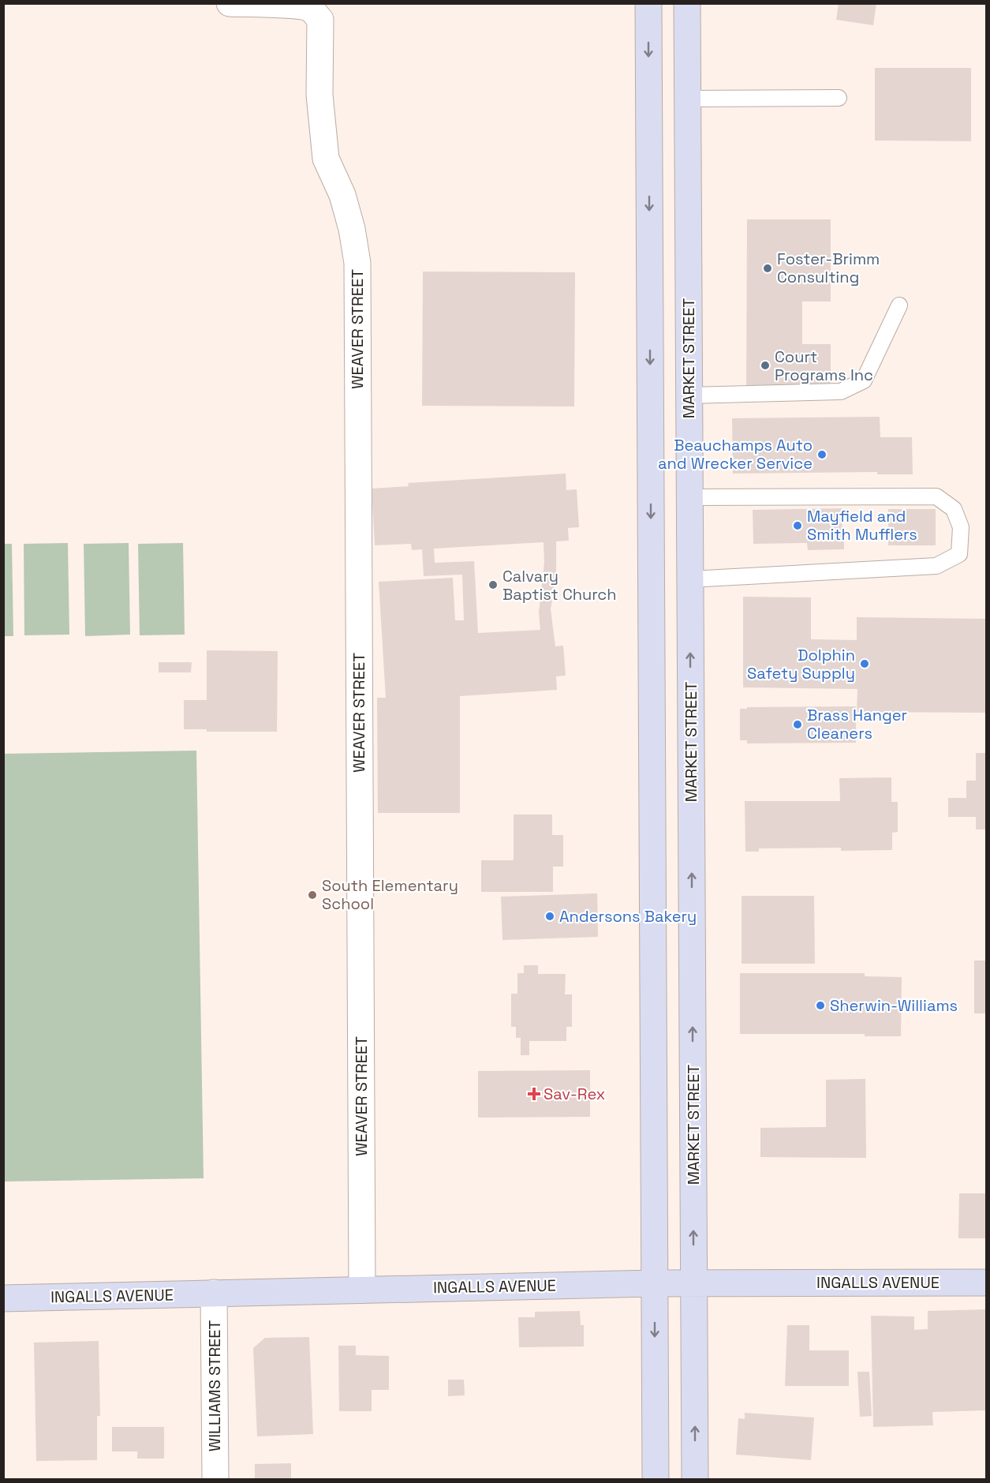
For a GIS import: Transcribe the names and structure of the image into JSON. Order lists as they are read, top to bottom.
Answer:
{
  "streets": {
    "main road": ["MARKET STREET", "INGALLS AVENUE"],
    "street": ["WEAVER STREET", "WILLIAMS STREET"]
  },
  "crossings": [
    ["WEAVER STREET", "INGALLS AVENUE"],
    ["MARKET STREET", "INGALLS AVENUE"],
    ["INGALLS AVENUE", "WILLIAMS STREET"]
  ],
  "places": {
    "other": [
      "Foster-Brimm Consulting",
      "Court Programs Inc",
      "Beauchamps Auto and Wrecker Service",
      "Mayfield and Smith Mufflers",
      "Calvary Baptist Church",
      "Dolphin Safety Supply",
      "Brass Hanger Cleaners",
      "South Elementary School",
      "Andersons Bakery",
      "Sherwin-Williams"
    ],
    "health": ["Sav-Rex"]
  }
}
